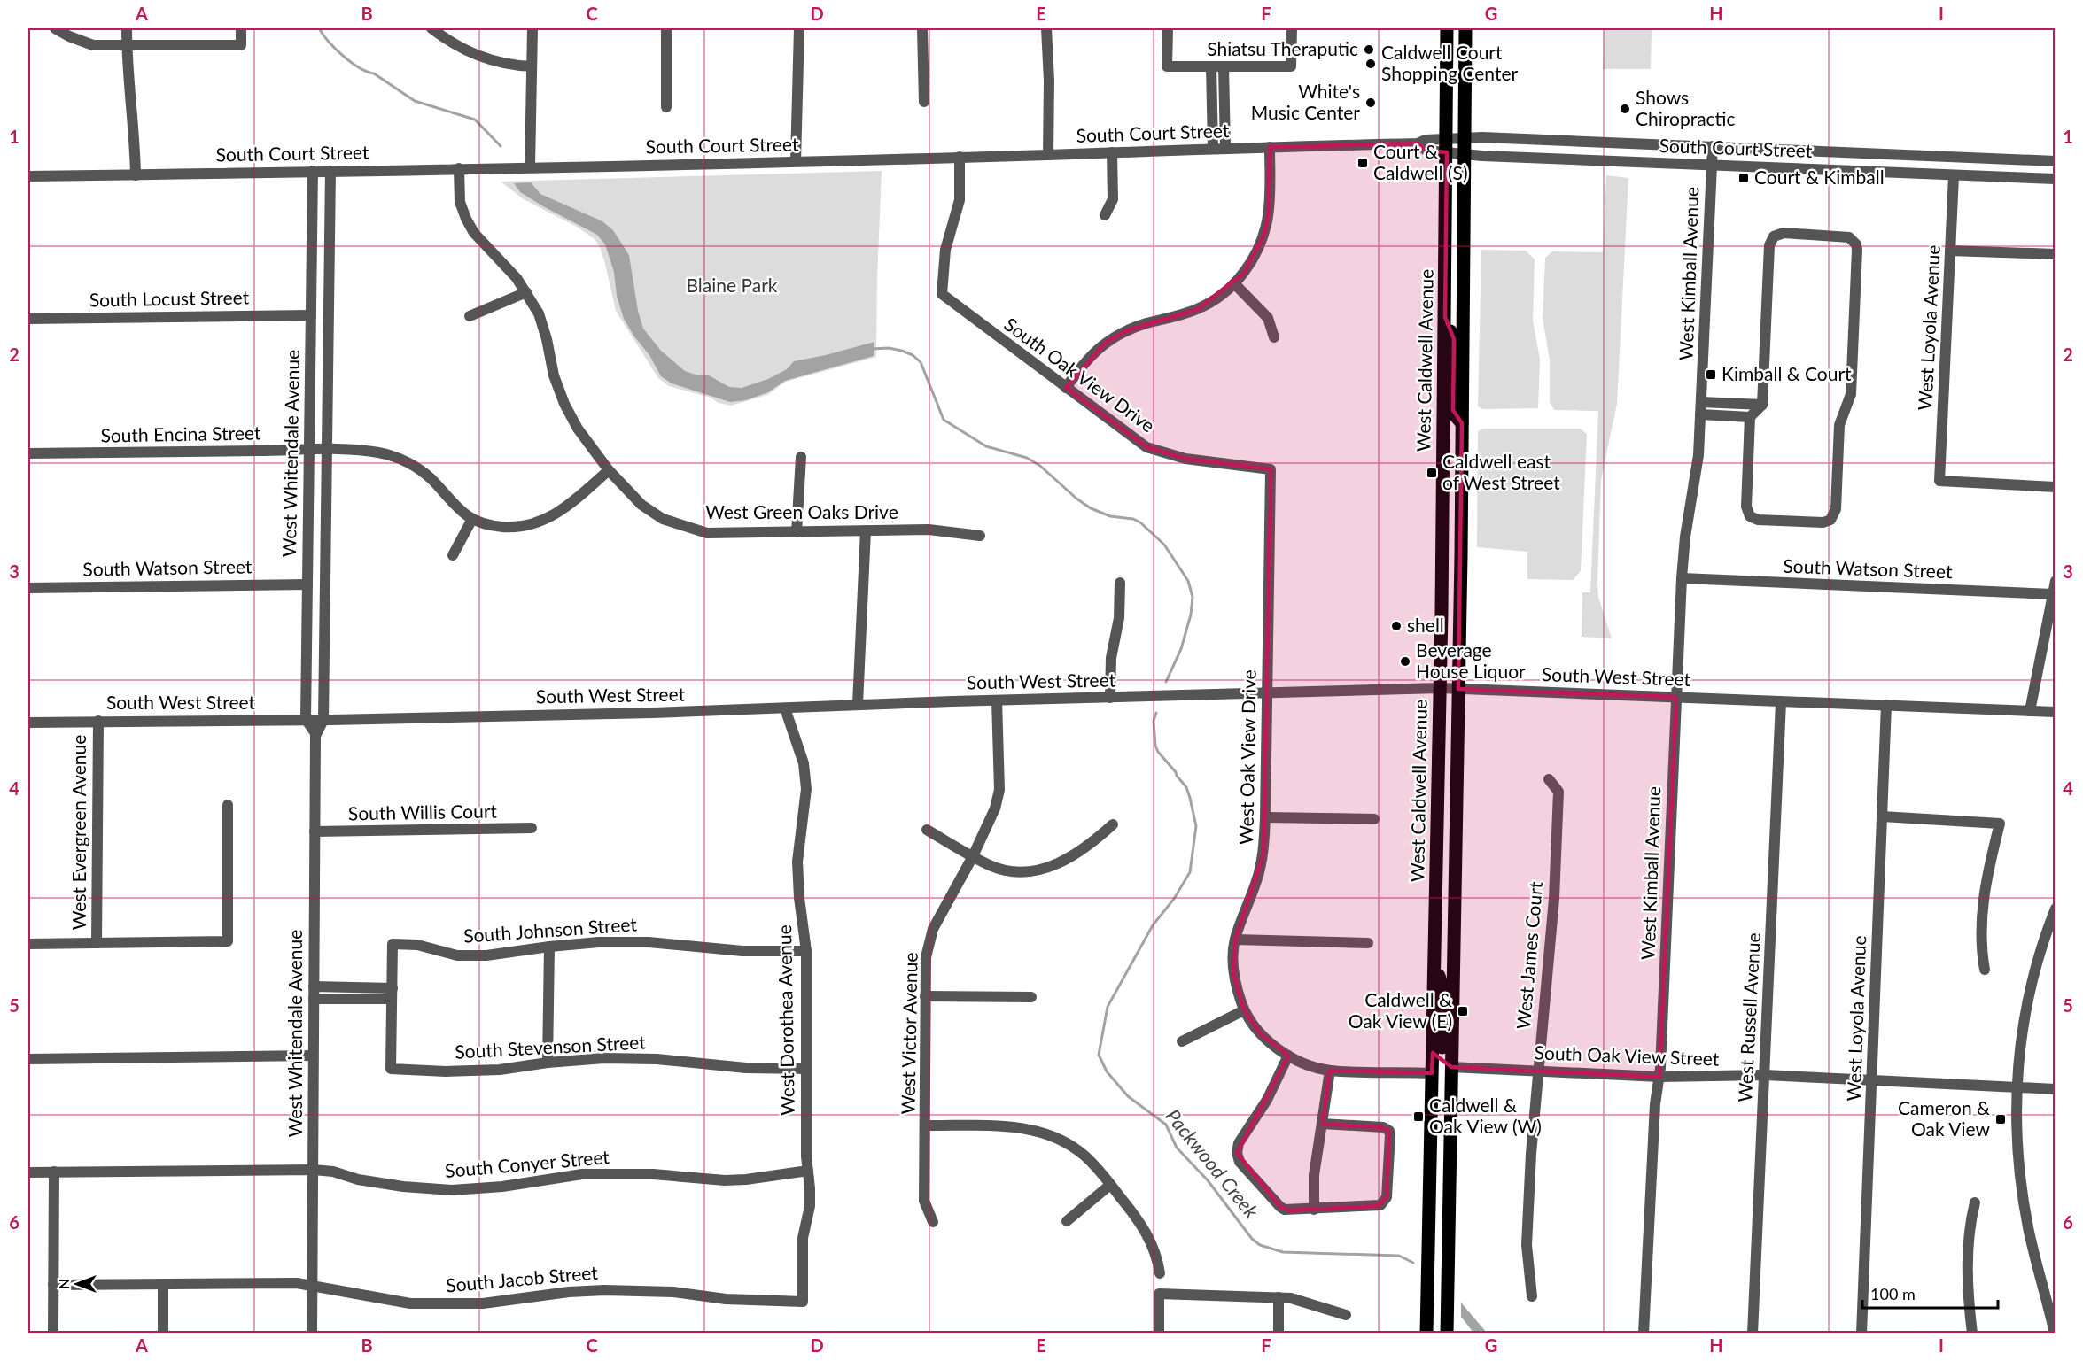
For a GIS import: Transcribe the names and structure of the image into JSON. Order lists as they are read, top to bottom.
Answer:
{
  "streets": {
    "main road": ["West Caldwell Avenue"],
    "street": [
      "South Court Street",
      "West Kimball Avenue",
      "South Locust Street",
      "West Loyola Avenue",
      "South Oak View Drive",
      "South Encina Street",
      "West Whitendale Avenue",
      "West Green Oaks Drive",
      "South Watson Street",
      "South West Street",
      "West Oak View Drive",
      "South Willis Court",
      "West Evergreen Avenue",
      "South Johnson Street",
      "West James Court",
      "West Russell Avenue",
      "West Dorothea Avenue",
      "West Victor Avenue",
      "South Stevenson Street",
      "South Oak View Street",
      "South Conyer Street",
      "South Jacob Street"
    ]
  },
  "crossings": [
    ["South Court Street", "West Kimball Avenue"],
    ["South Court Street", "West Loyola Avenue"],
    ["South Court Street", "West Caldwell Avenue"],
    ["South Court Street", "South Oak View Drive"],
    ["South Court Street", "West Whitendale Avenue"],
    ["South Court Street", "West Green Oaks Drive"],
    ["West Kimball Avenue", "South Watson Street"],
    ["West Kimball Avenue", "South West Street"],
    ["West Kimball Avenue", "South Oak View Street"],
    ["South Locust Street", "West Whitendale Avenue"],
    ["West Loyola Avenue", "South West Street"],
    ["West Loyola Avenue", "South Oak View Street"],
    ["West Caldwell Avenue", "South West Street"],
    ["West Caldwell Avenue", "South Oak View Street"],
    ["South Oak View Drive", "West Oak View Drive"],
    ["South Encina Street", "West Whitendale Avenue"],
    ["South Encina Street", "West Green Oaks Drive"],
    ["West Whitendale Avenue", "South Watson Street"],
    ["West Whitendale Avenue", "South West Street"],
    ["West Whitendale Avenue", "South Willis Court"],
    ["West Whitendale Avenue", "South Conyer Street"],
    ["West Whitendale Avenue", "South Jacob Street"],
    ["South West Street", "West Oak View Drive"],
    ["South West Street", "West Evergreen Avenue"],
    ["South West Street", "West Russell Avenue"],
    ["South West Street", "West Dorothea Avenue"],
    ["South West Street", "West Victor Avenue"],
    ["South Johnson Street", "West Dorothea Avenue"],
    ["South Johnson Street", "South Stevenson Street"],
    ["West James Court", "South Oak View Street"],
    ["West Russell Avenue", "South Oak View Street"],
    ["West Dorothea Avenue", "South Stevenson Street"],
    ["West Dorothea Avenue", "South Conyer Street"],
    ["West Dorothea Avenue", "South Jacob Street"]
  ],
  "water": ["Packwood Creek"],
  "parks": ["Blaine Park"],
  "places": {
    "other": [
      "Shiatsu Theraputic",
      "Caldwell Court Shopping Center",
      "White's Music Center",
      "Shows Chiropractic",
      "shell",
      "Beverage House Liquor"
    ],
    "transit": [
      "Court & Caldwell (S)",
      "Court & Kimball",
      "Kimball & Court",
      "Caldwell east of West Street",
      "Caldwell & Oak View (E)",
      "Caldwell & Oak View (W)",
      "Cameron & Oak View"
    ]
  },
  "scale_bar": "100 m",
  "north": "left",
  "grid": {
    "columns": [
      "A",
      "B",
      "C",
      "D",
      "E",
      "F",
      "G",
      "H",
      "I"
    ],
    "rows": [
      "1",
      "2",
      "3",
      "4",
      "5",
      "6"
    ]
  }
}
